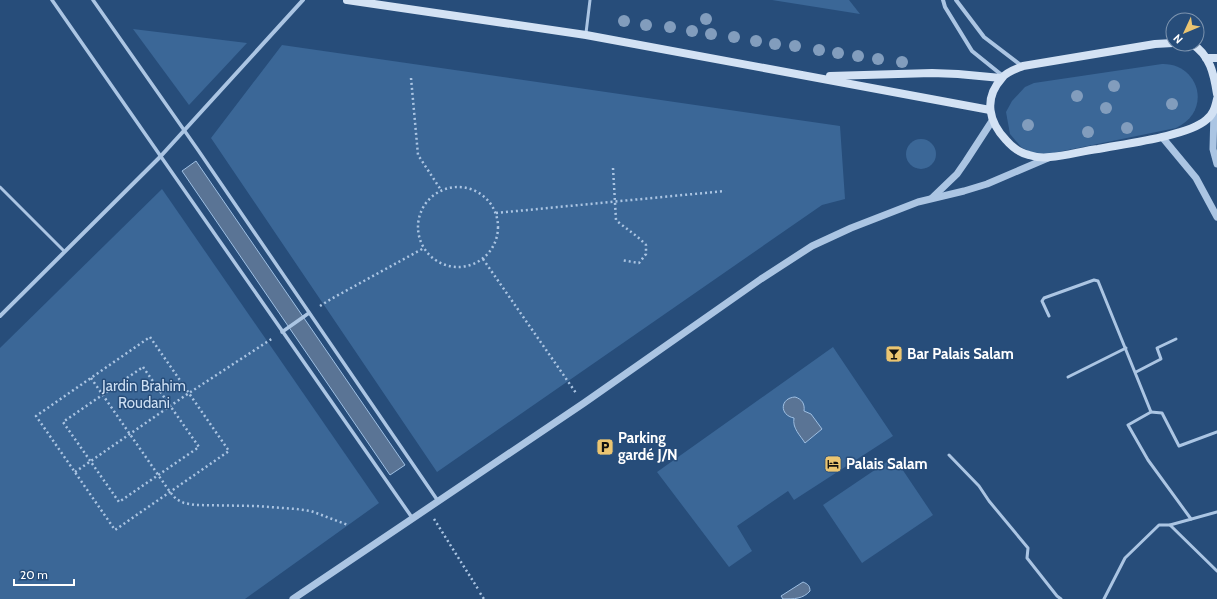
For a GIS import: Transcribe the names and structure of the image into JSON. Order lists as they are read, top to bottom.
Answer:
{
  "parks": ["Jardin Brahim Roudani"],
  "places": {
    "bar": ["Bar Palais Salam"],
    "parking": ["Parking gardé J/N"],
    "hotel": ["Palais Salam"]
  },
  "scale_bar": "20 m",
  "north": "bottom left"
}
